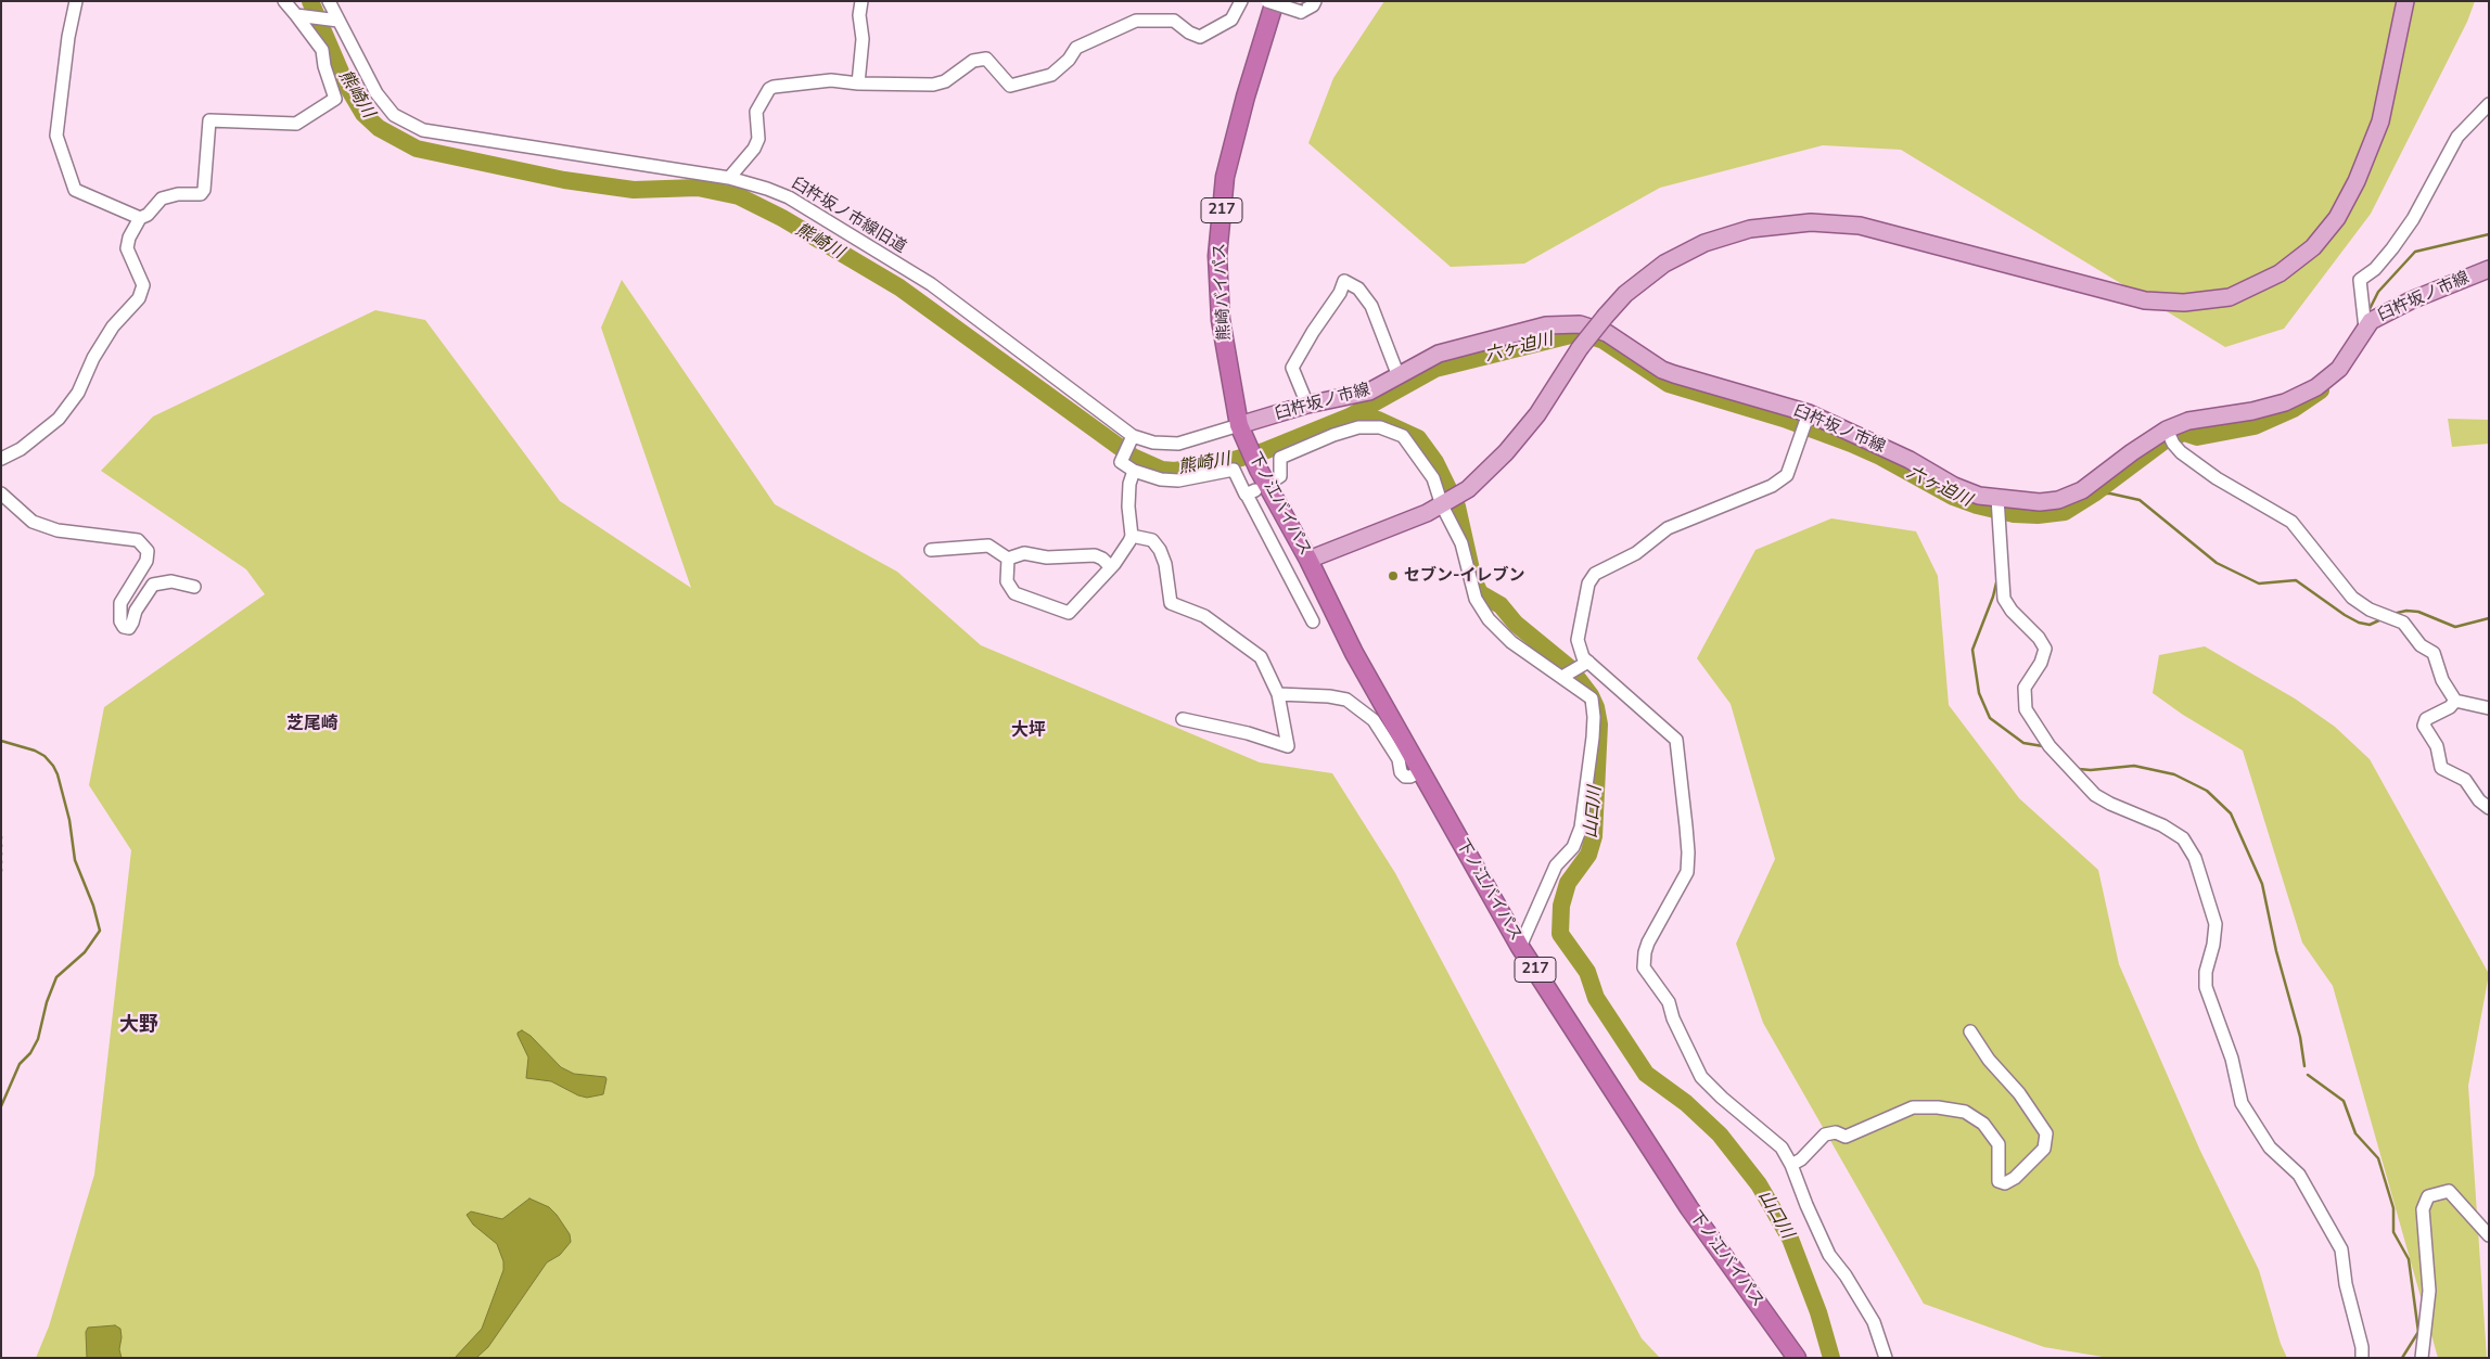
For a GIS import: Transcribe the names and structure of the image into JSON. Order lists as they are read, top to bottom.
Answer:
{
  "streets": {
    "highway": ["217", "熊崎バイパス", "下ノ江バイパス"],
    "main road": ["臼杵坂ノ市線"],
    "street": ["臼杵坂ノ市線旧道"]
  },
  "crossings": [
    ["臼杵坂ノ市線旧道", "熊崎バイパス"],
    ["臼杵坂ノ市線旧道", "臼杵坂ノ市線"],
    ["臼杵坂ノ市線旧道", "下ノ江バイパス"],
    ["熊崎バイパス", "臼杵坂ノ市線"],
    ["熊崎バイパス", "下ノ江バイパス"],
    ["臼杵坂ノ市線", "下ノ江バイパス"]
  ],
  "districts": ["芝尾崎", "大坪", "大野"],
  "water": ["熊崎川", "六ヶ迫川", "山口川"],
  "places": ["セブン-イレブン"]
}
